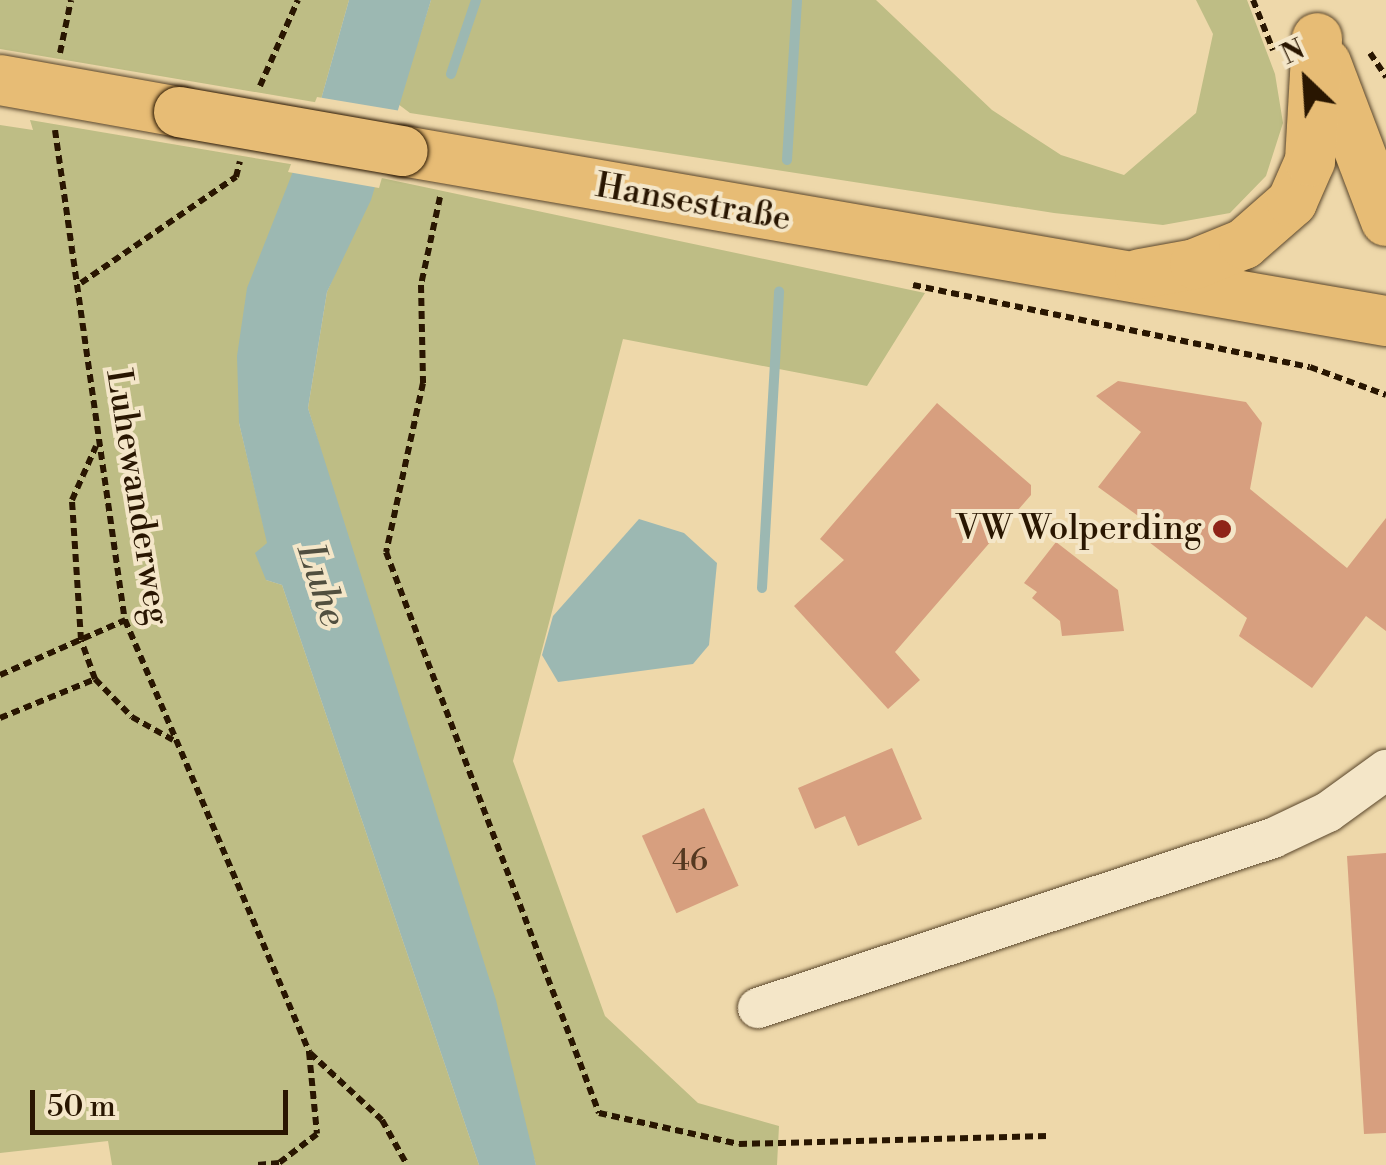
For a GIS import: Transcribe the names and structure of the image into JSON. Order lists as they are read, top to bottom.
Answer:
{
  "streets": {
    "main road": ["Hansestraße"],
    "path": ["Luhewanderweg"]
  },
  "water": ["Luhe"],
  "places": ["VW Wolperding"],
  "house_numbers": ["46"],
  "scale_bar": "50 m",
  "north": "top left"
}
